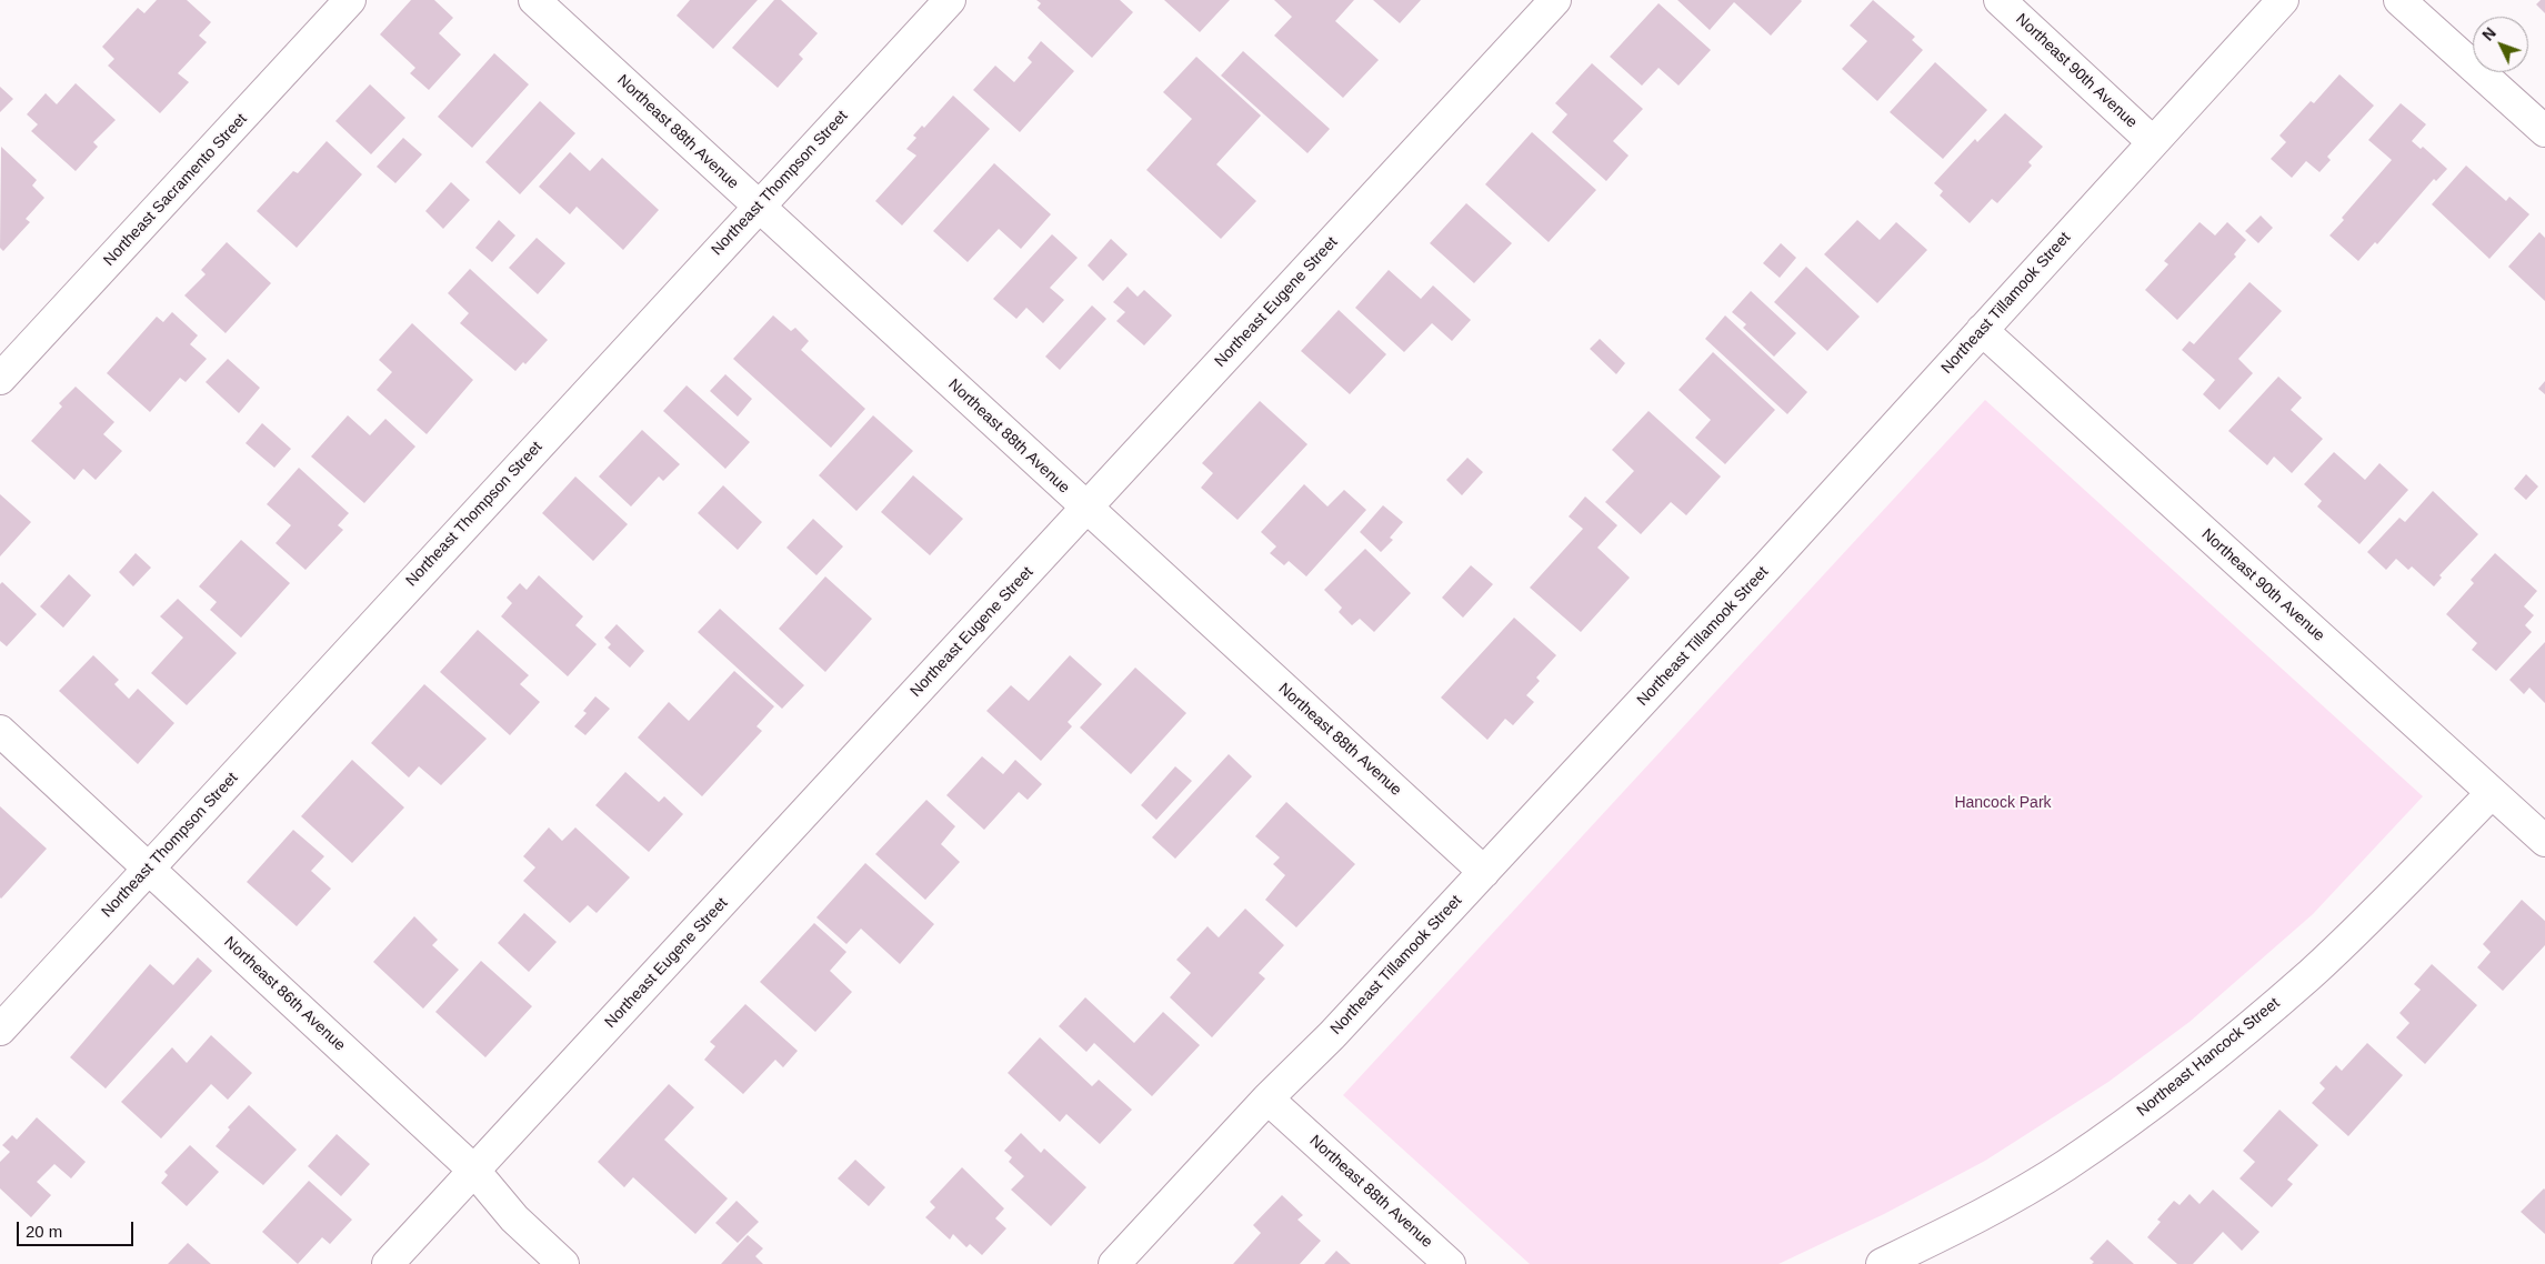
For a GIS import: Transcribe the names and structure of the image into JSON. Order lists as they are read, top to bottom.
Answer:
{
  "streets": {
    "street": [
      "Northeast 90th Avenue",
      "Northeast 88th Avenue",
      "Northeast Thompson Street",
      "Northeast Sacramento Street",
      "Northeast Eugene Street",
      "Northeast Tillamook Street",
      "Northeast 86th Avenue",
      "Northeast Hancock Street"
    ]
  },
  "crossings": [
    ["Northeast 90th Avenue", "Northeast Tillamook Street"],
    ["Northeast 90th Avenue", "Northeast Hancock Street"],
    ["Northeast 88th Avenue", "Northeast Thompson Street"],
    ["Northeast 88th Avenue", "Northeast Eugene Street"],
    ["Northeast 88th Avenue", "Northeast Tillamook Street"],
    ["Northeast Thompson Street", "Northeast 86th Avenue"],
    ["Northeast Eugene Street", "Northeast 86th Avenue"]
  ],
  "parks": ["Hancock Park"],
  "scale_bar": "20 m",
  "north": "top left"
}
